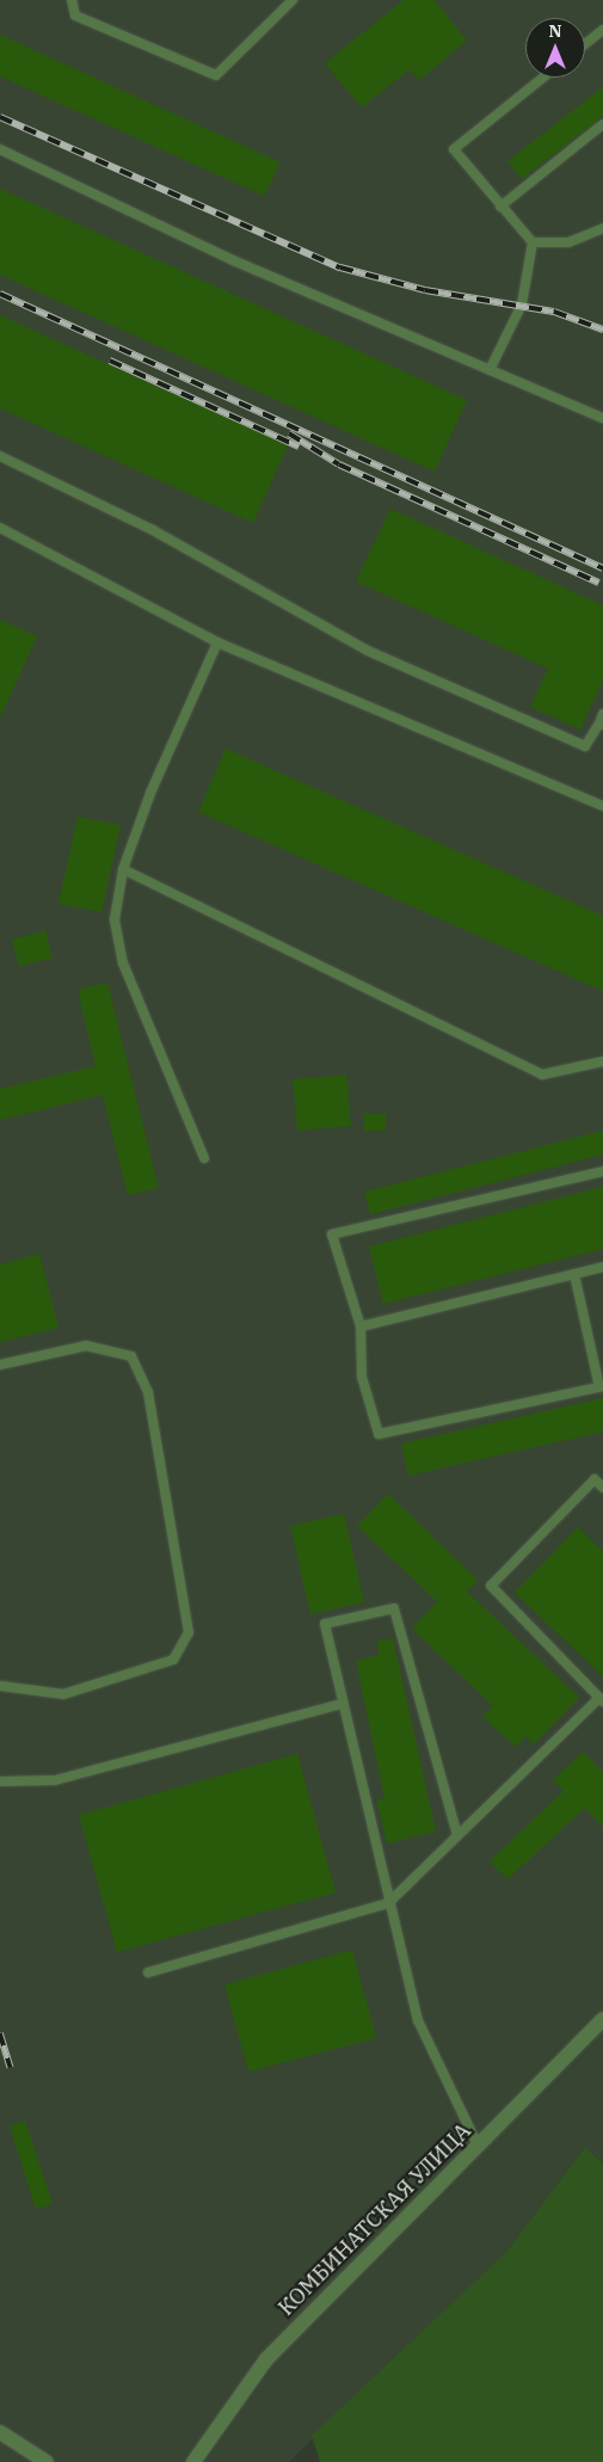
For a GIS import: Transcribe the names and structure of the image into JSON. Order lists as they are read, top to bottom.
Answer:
{
  "streets": {
    "street": ["КОМБИНАТСКАЯ УЛИЦА"]
  },
  "north": "top"
}
